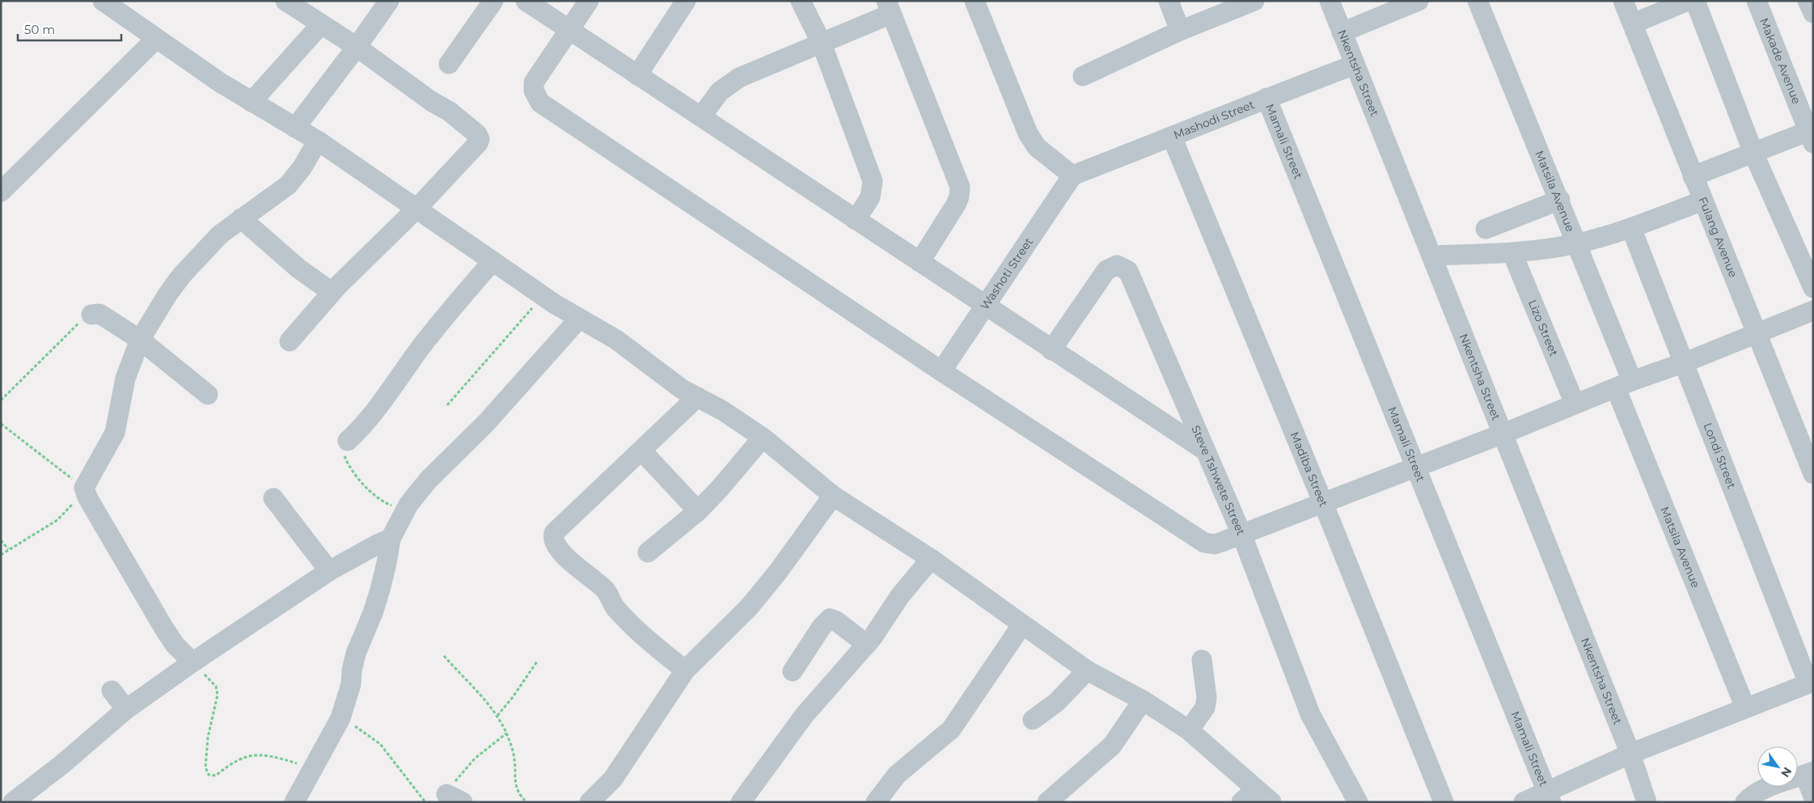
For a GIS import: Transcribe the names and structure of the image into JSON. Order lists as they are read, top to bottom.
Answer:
{
  "streets": {
    "street": [
      "Makade Avenue",
      "Nkentsha Street",
      "Mashodi Street",
      "Mamali Street",
      "Matsila Avenue",
      "Fulang Avenue",
      "Washoti Street",
      "Lizo Street",
      "Londi Street",
      "Madiba Street",
      "Steve Tshwete Street"
    ]
  },
  "crossings": [
    ["Nkentsha Street", "Mashodi Street"],
    ["Mashodi Street", "Mamali Street"],
    ["Mashodi Street", "Washoti Street"],
    ["Mashodi Street", "Madiba Street"]
  ],
  "scale_bar": "50 m",
  "north": "bottom right"
}
